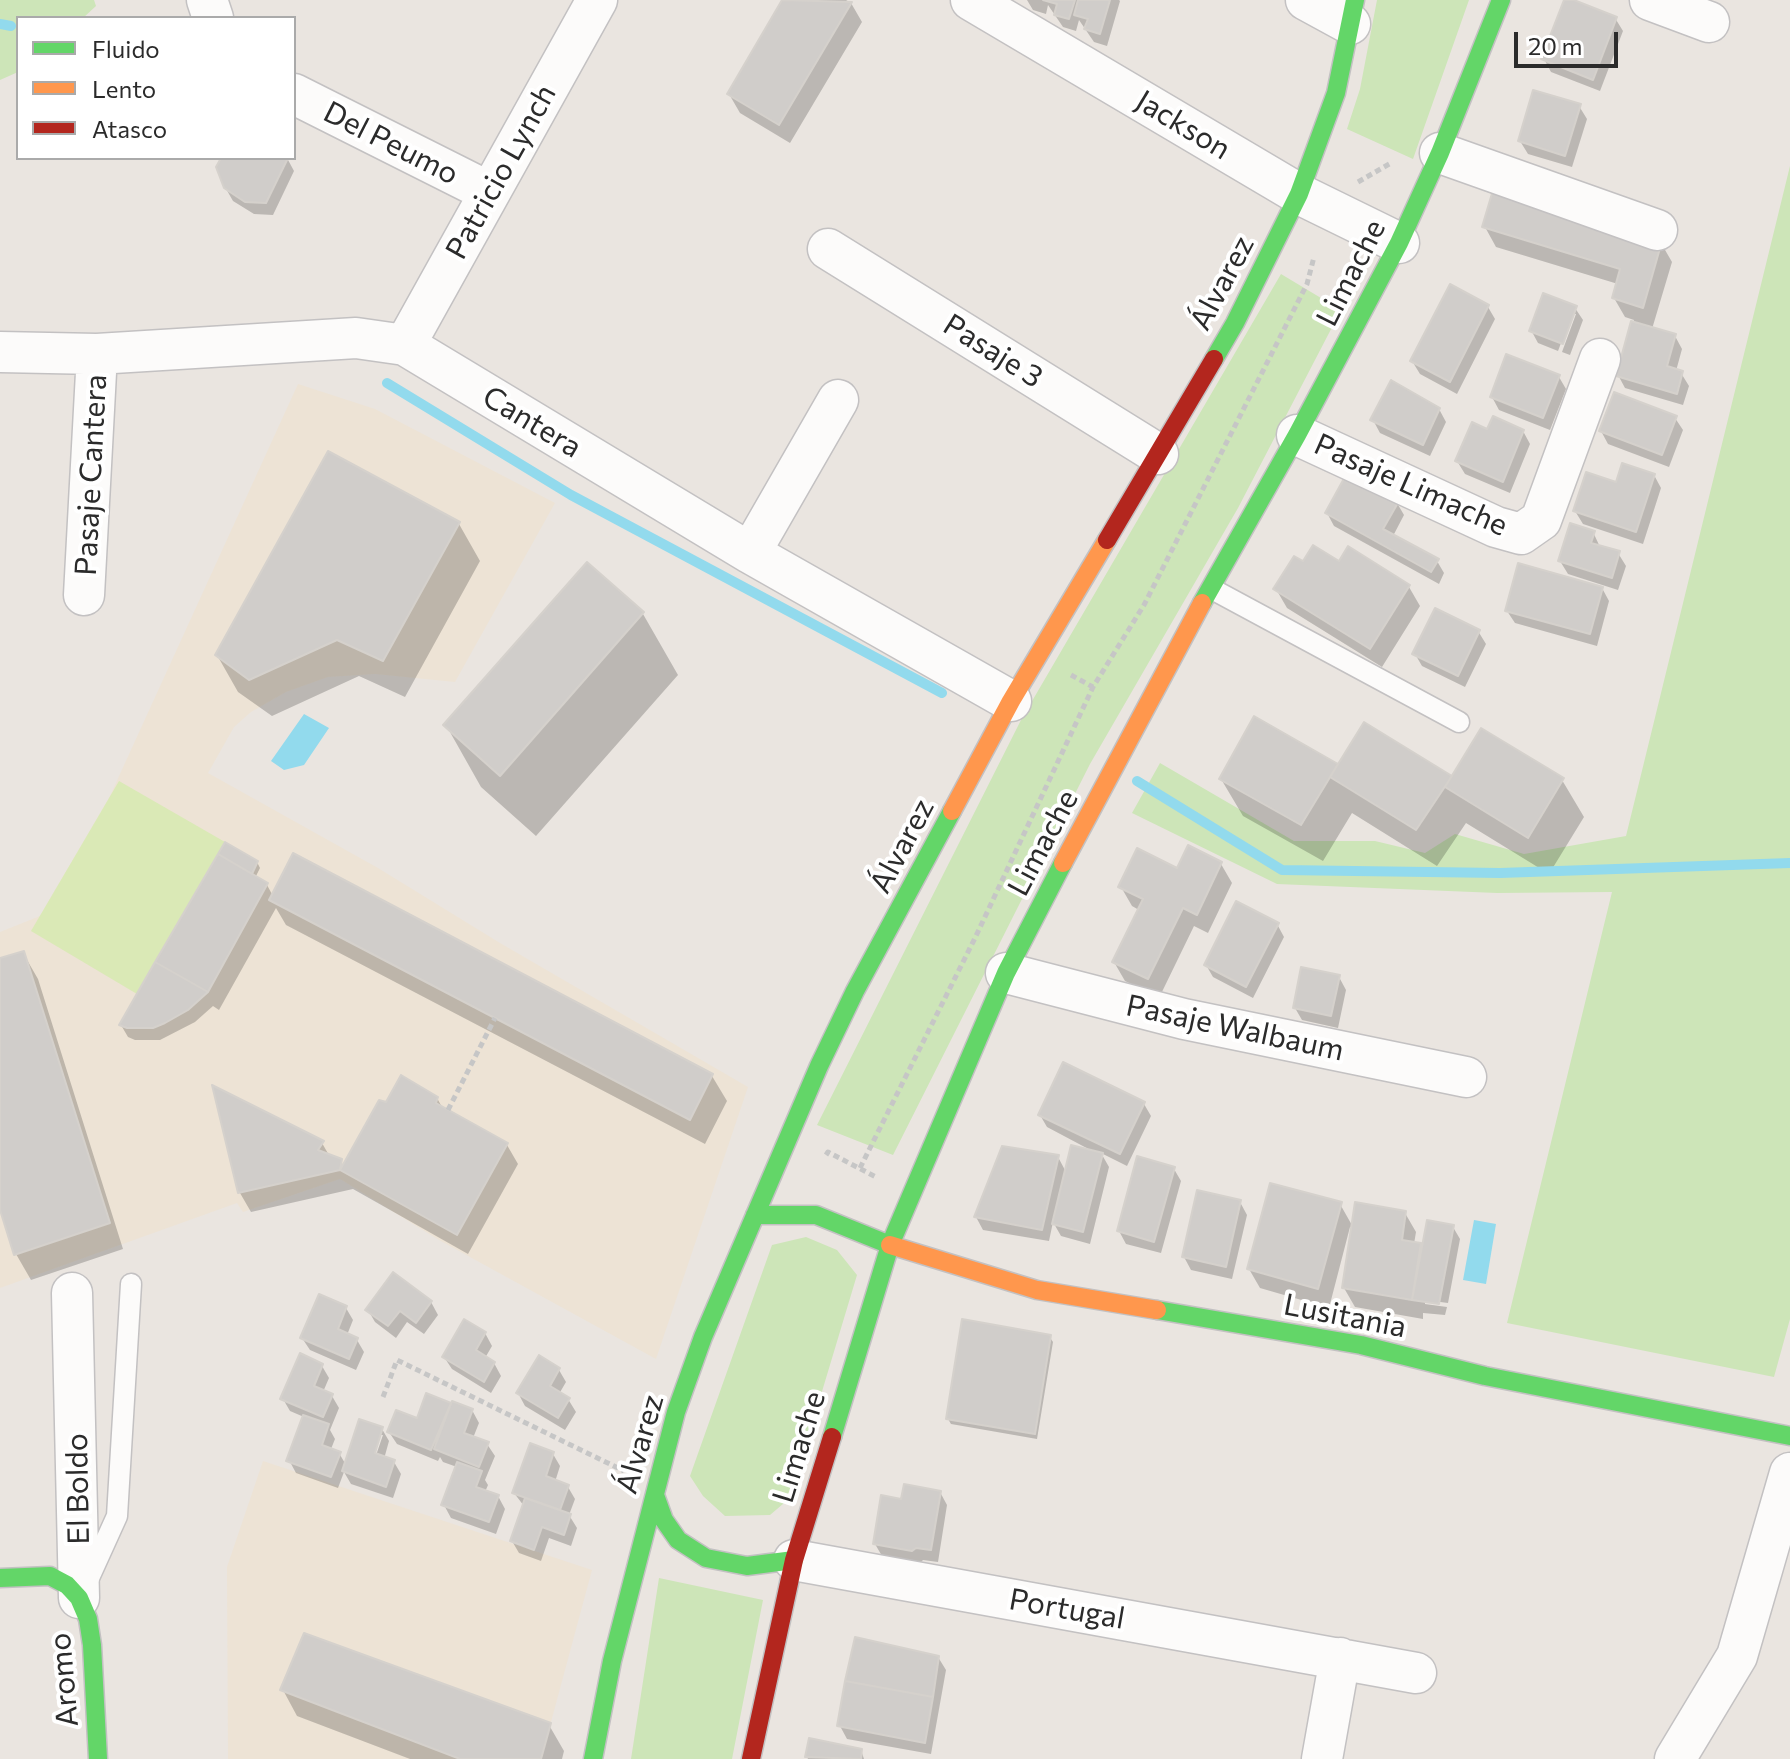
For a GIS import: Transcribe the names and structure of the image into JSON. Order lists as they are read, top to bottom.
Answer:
{
  "streets": {
    "main road": [
      "Limache",
      "Álvarez",
      "Lusitania",
      "El Boldo",
      "Aromo"
    ],
    "street": [
      "Jackson",
      "Del Peumo",
      "Patricio Lynch",
      "Pasaje 3",
      "Cantera",
      "Pasaje Cantera",
      "Pasaje Limache",
      "Pasaje Walbaum",
      "Portugal"
    ]
  },
  "crossings": [
    ["Jackson", "Limache"],
    ["Jackson", "Álvarez"],
    ["Del Peumo", "Patricio Lynch"],
    ["Patricio Lynch", "Cantera"],
    ["Limache", "Pasaje Limache"],
    ["Limache", "Pasaje Walbaum"],
    ["Limache", "Lusitania"],
    ["Limache", "Portugal"],
    ["Álvarez", "Pasaje 3"],
    ["Álvarez", "Cantera"],
    ["Álvarez", "Lusitania"],
    ["Cantera", "Pasaje Cantera"],
    ["El Boldo", "Aromo"]
  ],
  "legend": ["Fluido", "Lento", "Atasco"],
  "scale_bar": "20 m"
}
